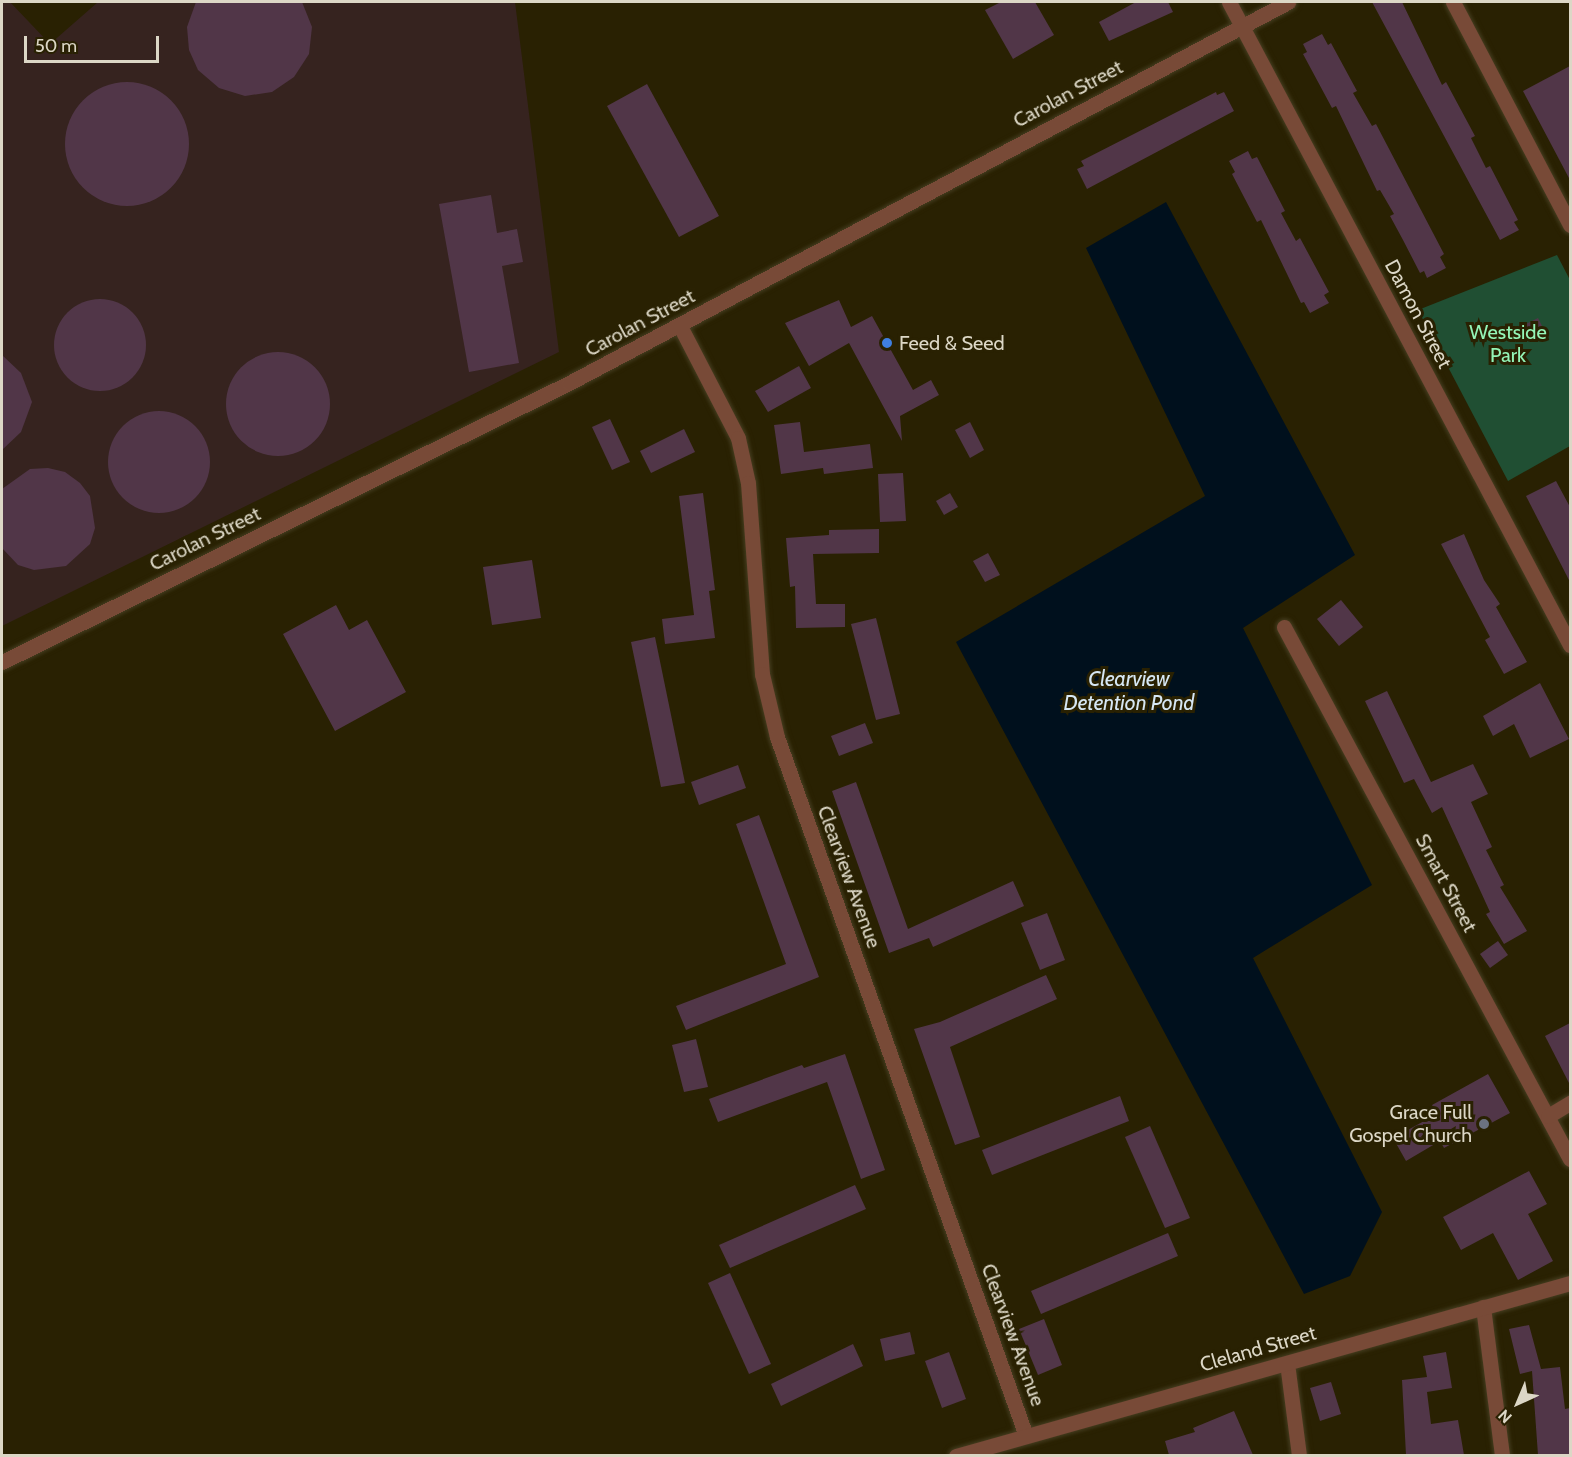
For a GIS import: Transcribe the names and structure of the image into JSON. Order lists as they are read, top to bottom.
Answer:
{
  "streets": {
    "street": [
      "Carolan Street",
      "Damon Street",
      "Clearview Avenue",
      "Smart Street",
      "Cleland Street"
    ]
  },
  "crossings": [
    ["Carolan Street", "Damon Street"],
    ["Carolan Street", "Clearview Avenue"],
    ["Clearview Avenue", "Cleland Street"]
  ],
  "water": ["Clearview Detention Pond"],
  "parks": ["Westside Park"],
  "places": ["Feed & Seed", "Grace Full Gospel Church"],
  "scale_bar": "50 m",
  "north": "bottom left"
}
